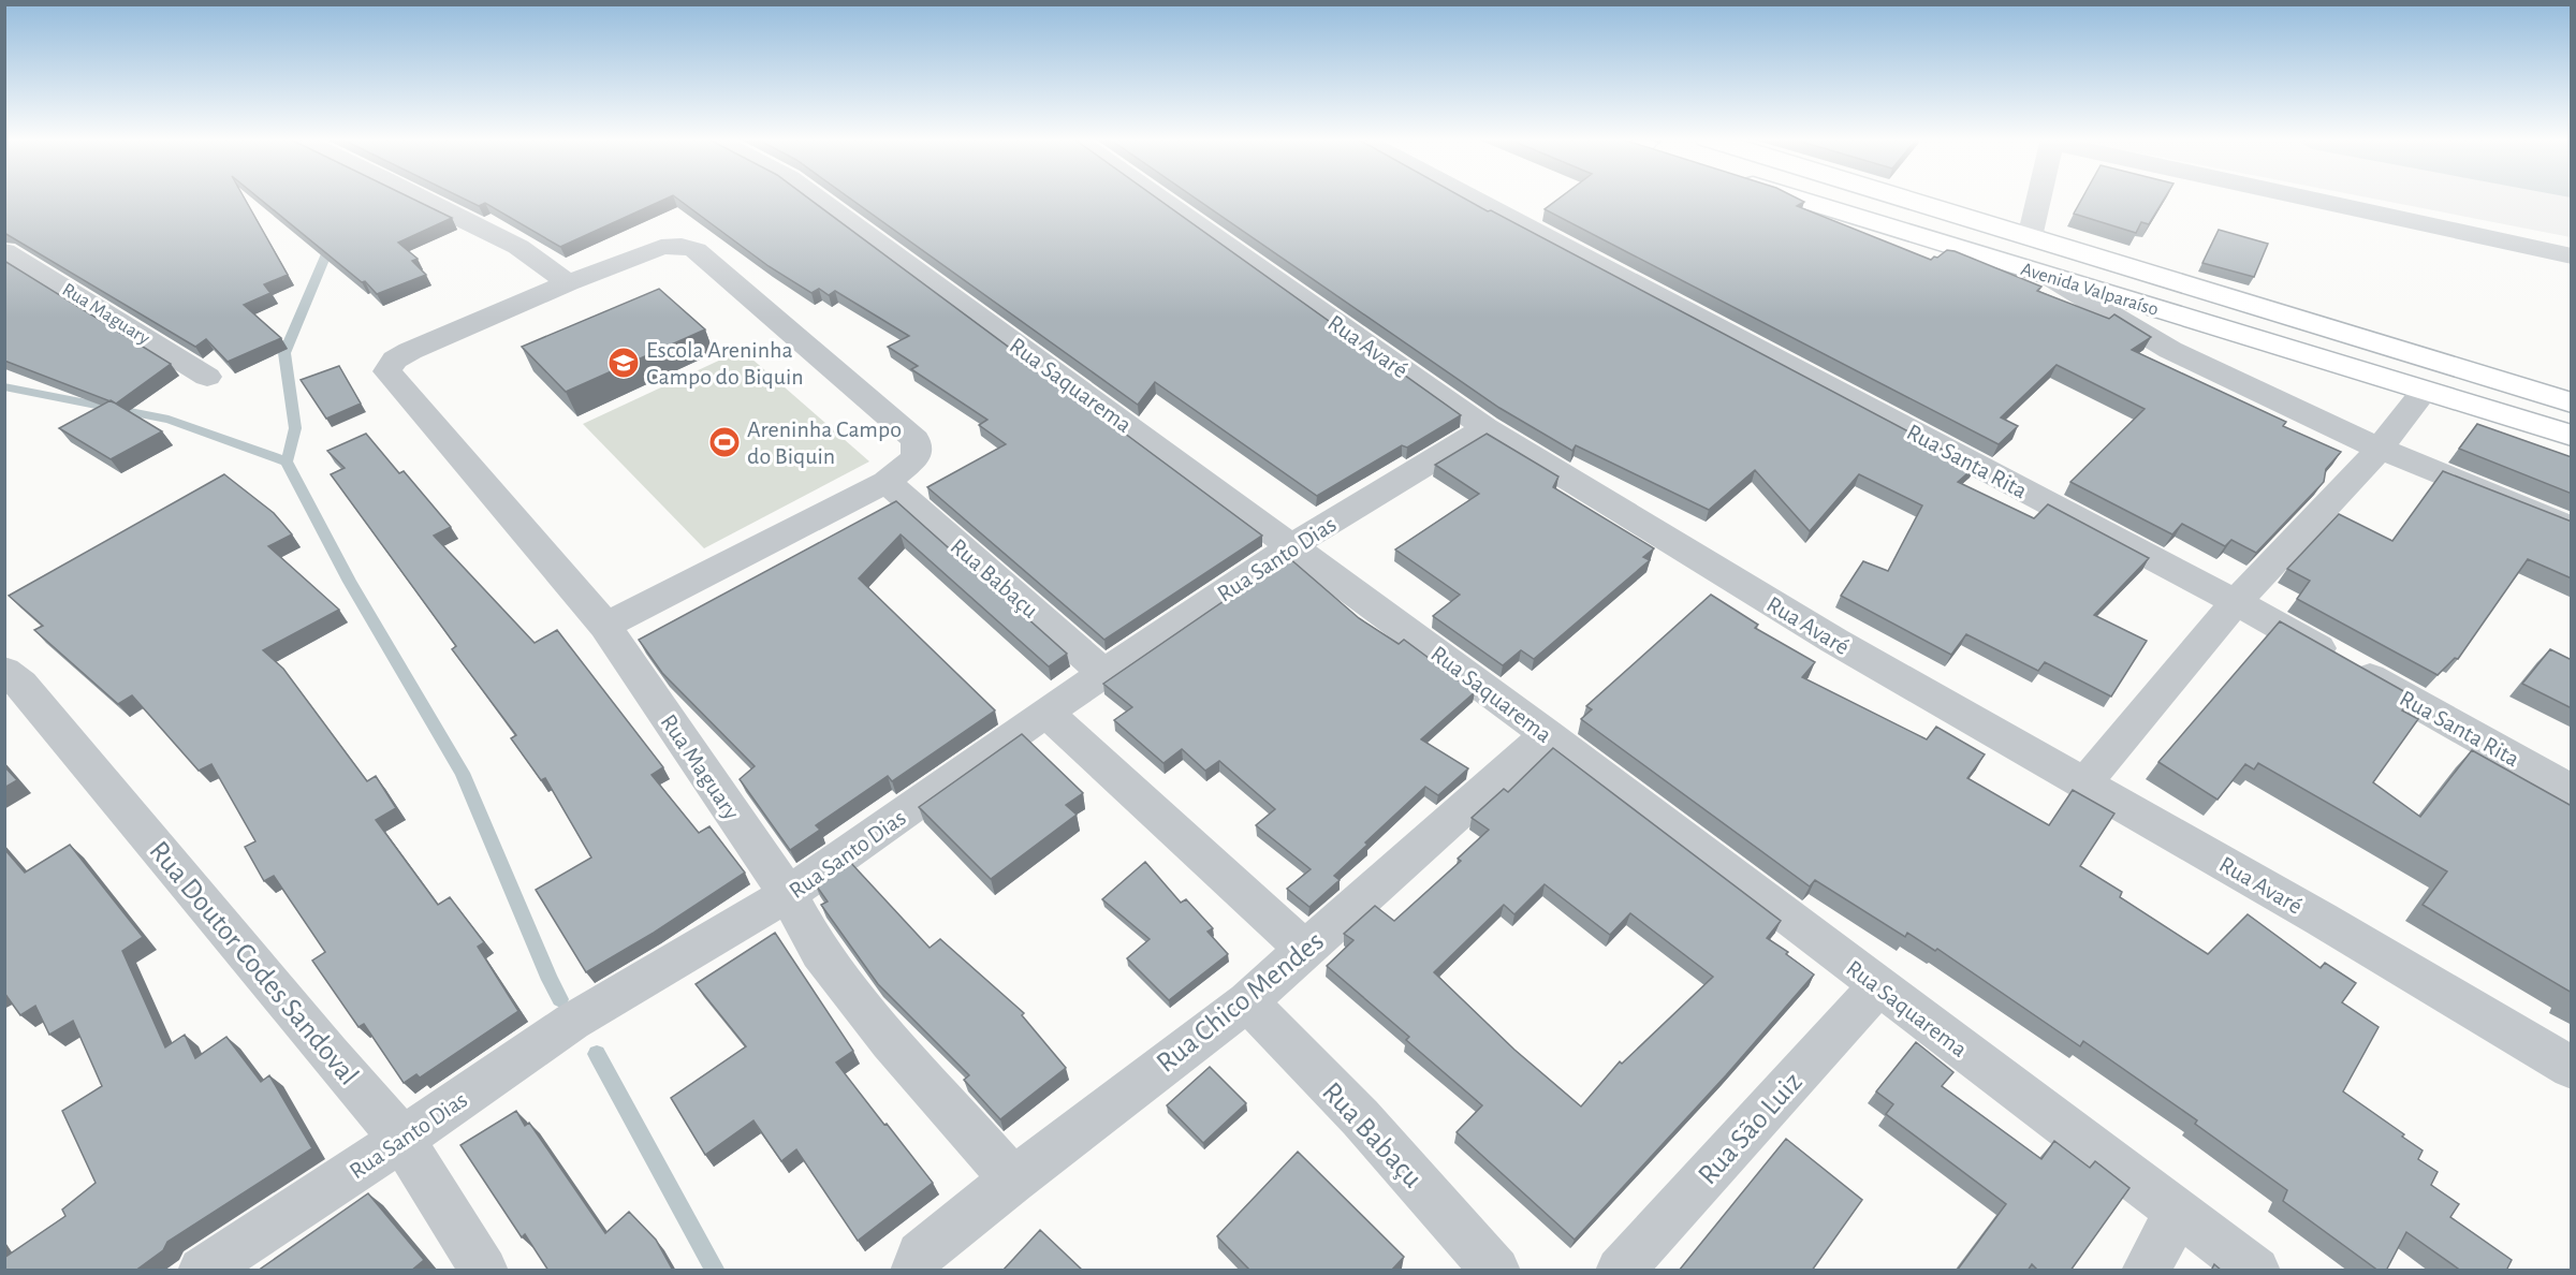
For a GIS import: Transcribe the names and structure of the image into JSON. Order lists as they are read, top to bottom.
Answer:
{
  "streets": {
    "main road": ["Avenida Valparaíso"],
    "street": [
      "Rua Maguary",
      "Rua Avaré",
      "Rua Saquarema",
      "Rua Santa Rita",
      "Rua Santo Dias",
      "Rua Babaçu",
      "Rua Doutor Codes Sandoval",
      "Rua Chico Mendes",
      "Rua São Luiz"
    ]
  },
  "crossings": [
    ["Rua Maguary", "Rua Santo Dias"],
    ["Rua Maguary", "Rua Chico Mendes"],
    ["Rua Avaré", "Rua Santo Dias"],
    ["Rua Saquarema", "Rua Santo Dias"],
    ["Rua Saquarema", "Rua Chico Mendes"],
    ["Rua Saquarema", "Rua São Luiz"],
    ["Rua Santo Dias", "Rua Babaçu"],
    ["Rua Santo Dias", "Rua Doutor Codes Sandoval"],
    ["Rua Babaçu", "Rua Chico Mendes"]
  ],
  "places": {
    "school or university": ["Escola Areninha Campo do Biquin"],
    "sports": ["Areninha Campo do Biquin"]
  }
}
